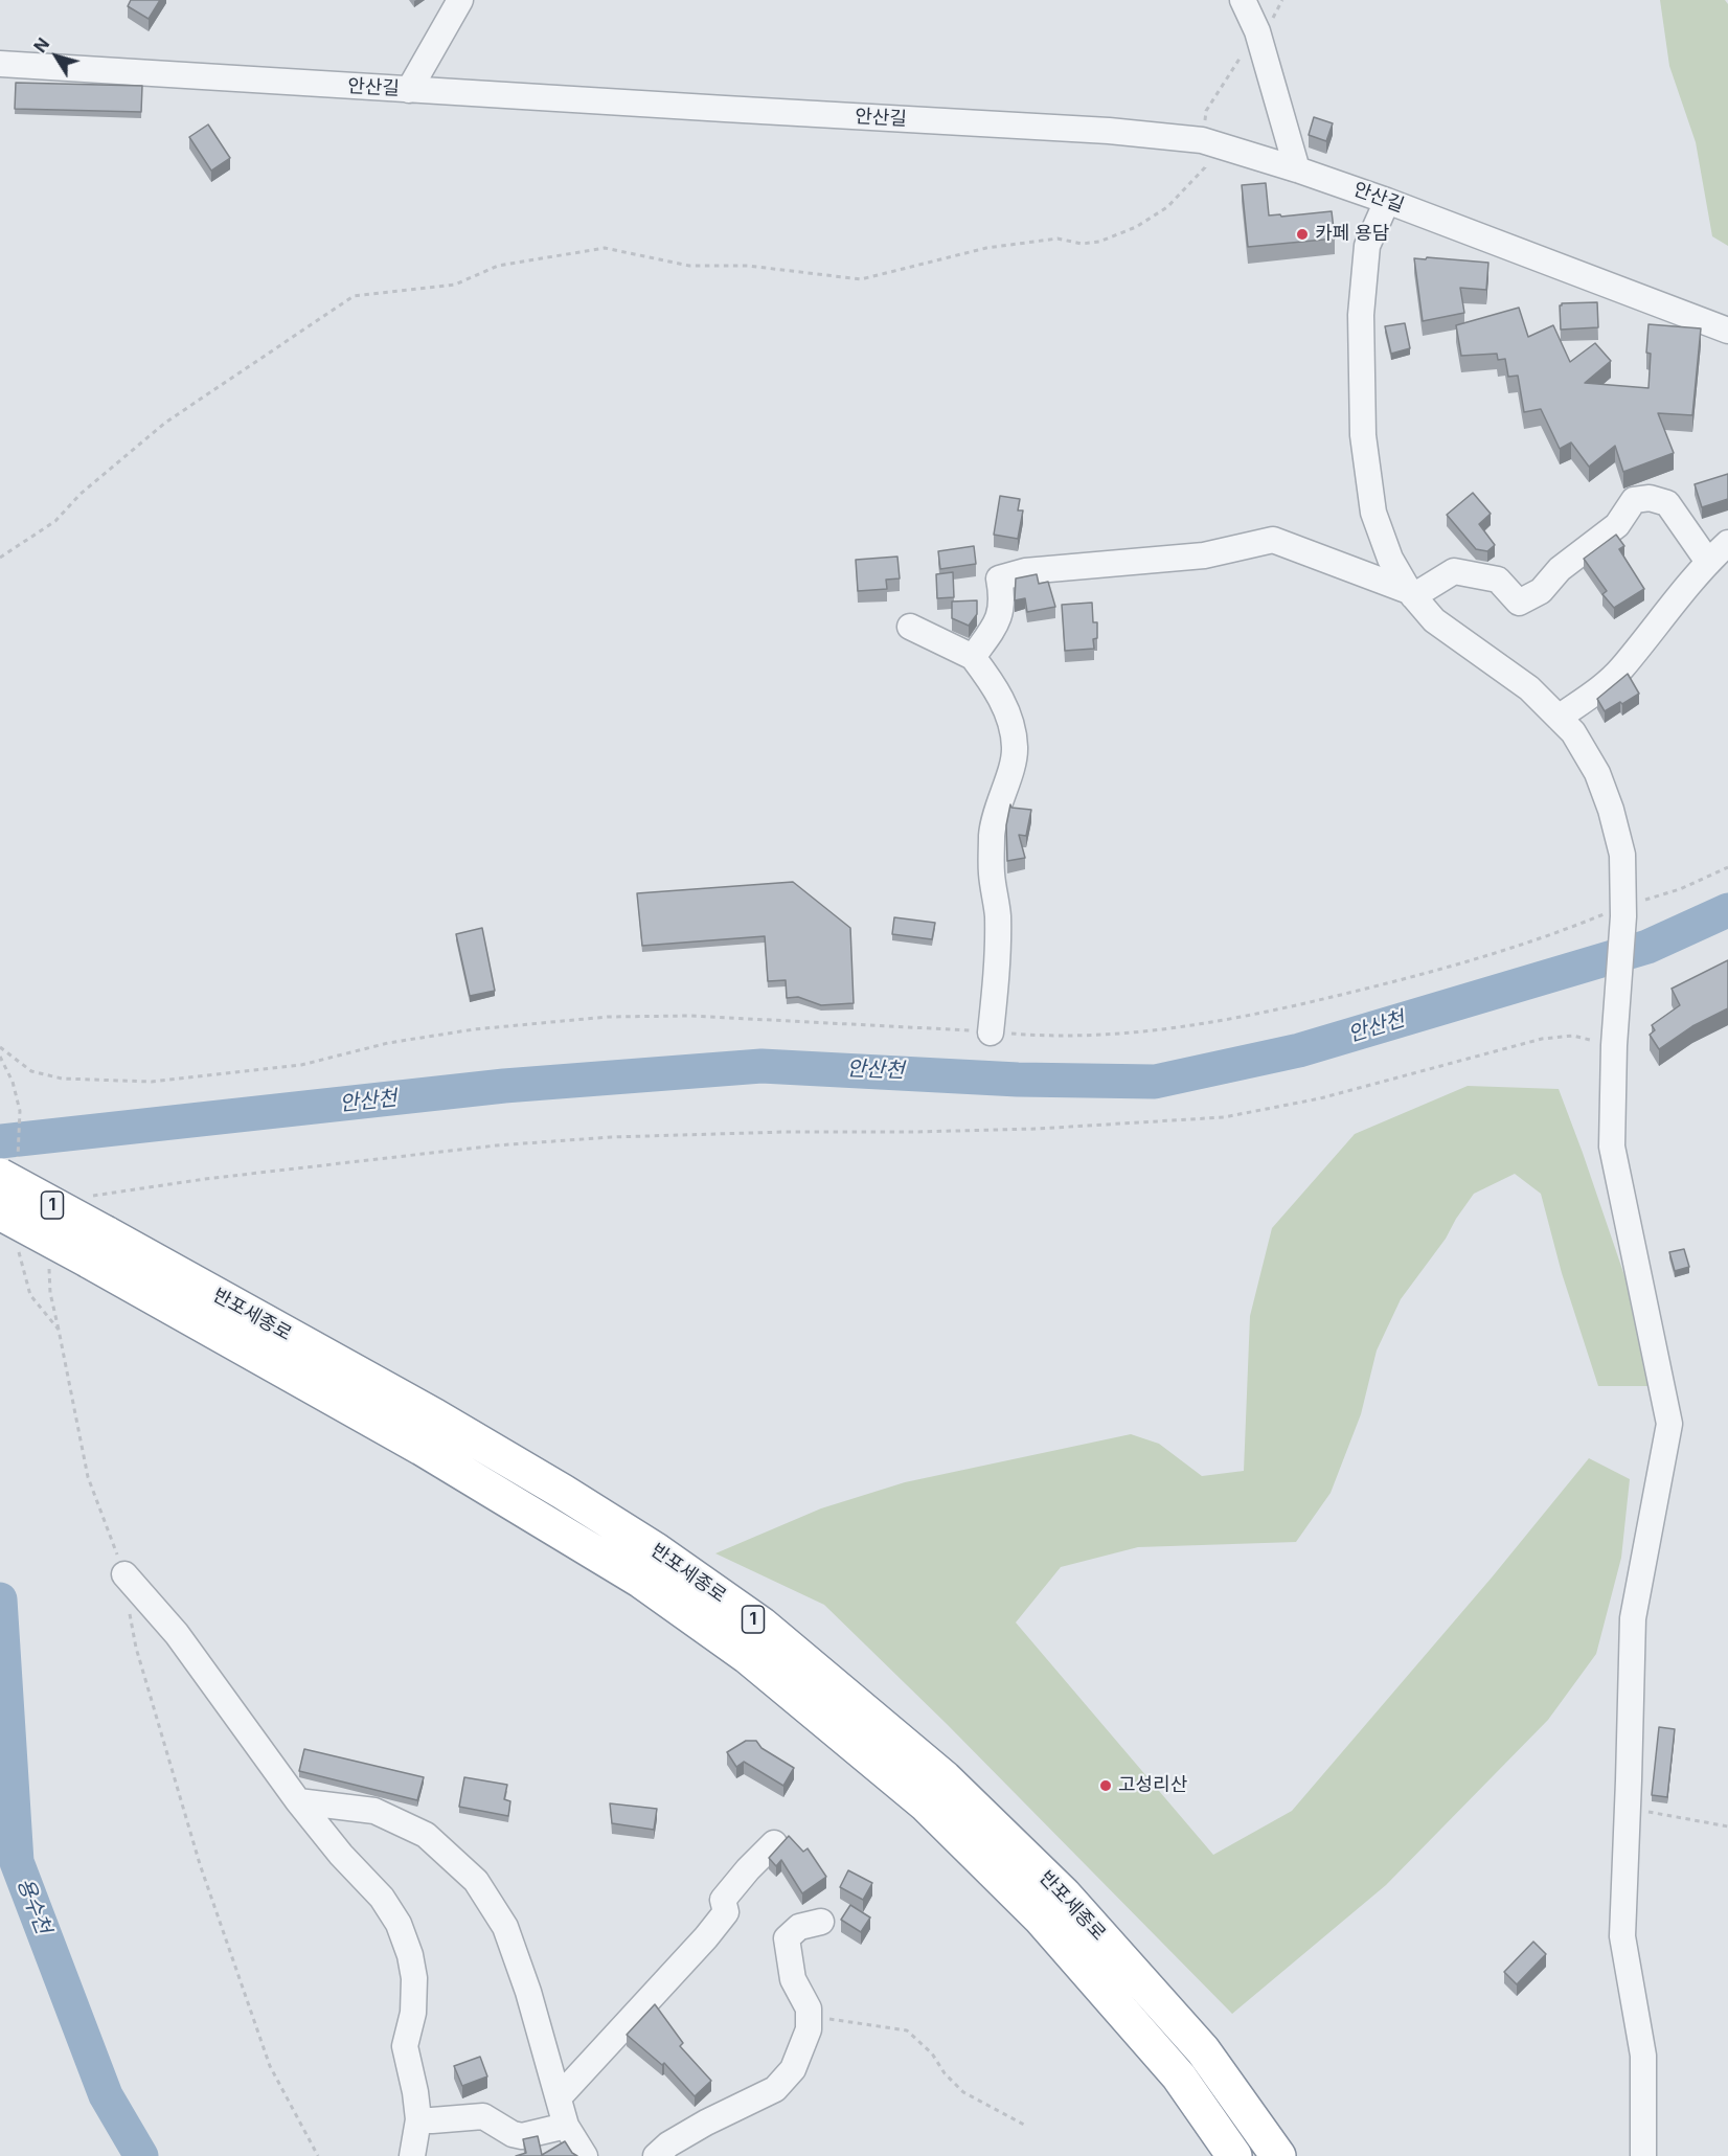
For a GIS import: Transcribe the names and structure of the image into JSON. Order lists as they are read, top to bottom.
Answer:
{
  "streets": {
    "highway": ["1", "반포세종로"],
    "street": ["안산길"]
  },
  "water": ["안산천", "용수천"],
  "places": ["카페 용담", "고성리산"],
  "north": "top left"
}
